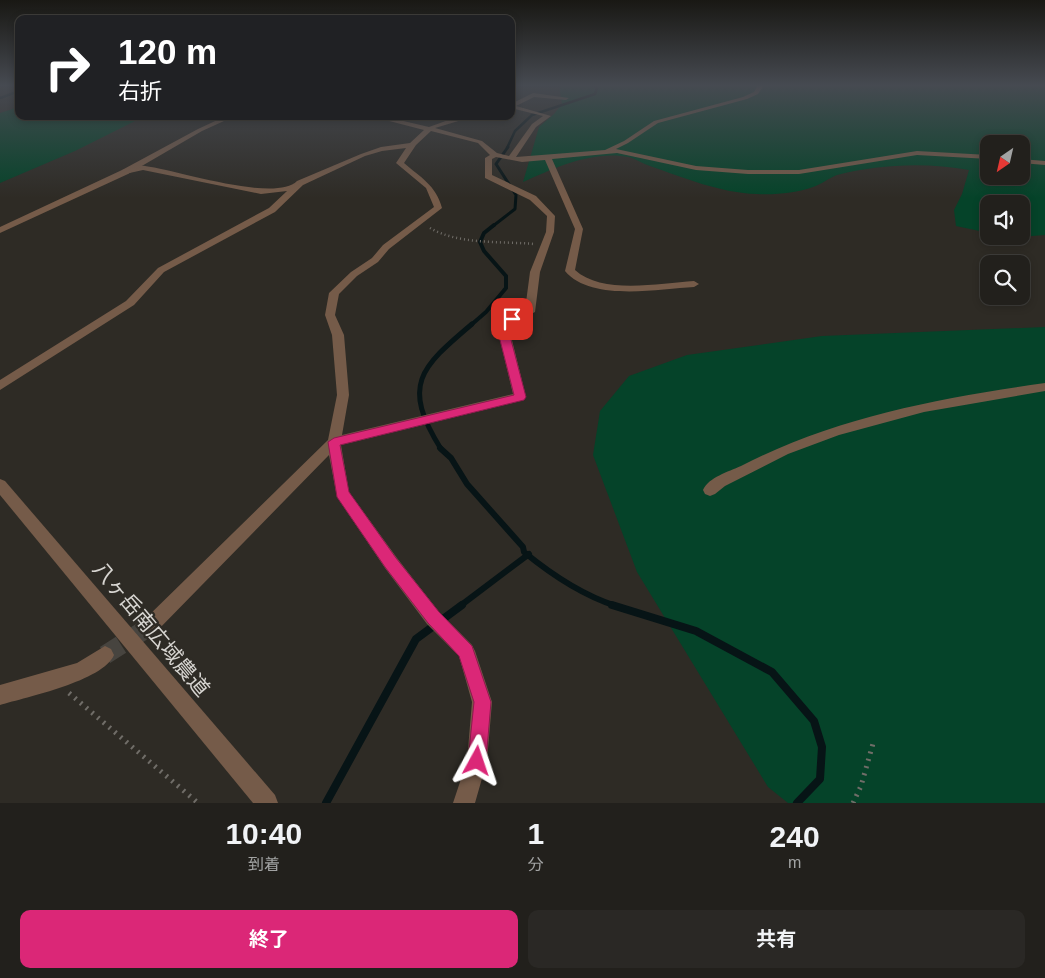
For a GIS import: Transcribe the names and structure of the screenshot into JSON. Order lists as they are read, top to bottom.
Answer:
{
  "streets": {
    "street": ["八ヶ岳南広域農道"]
  },
  "north": "bottom left",
  "page": {
    "turn": ["120 m", "右折"],
    "eta": [
      "10:40",
      "到着",
      "1",
      "分",
      "240",
      "m"
    ],
    "buttons": ["終了", "共有"]
  }
}
